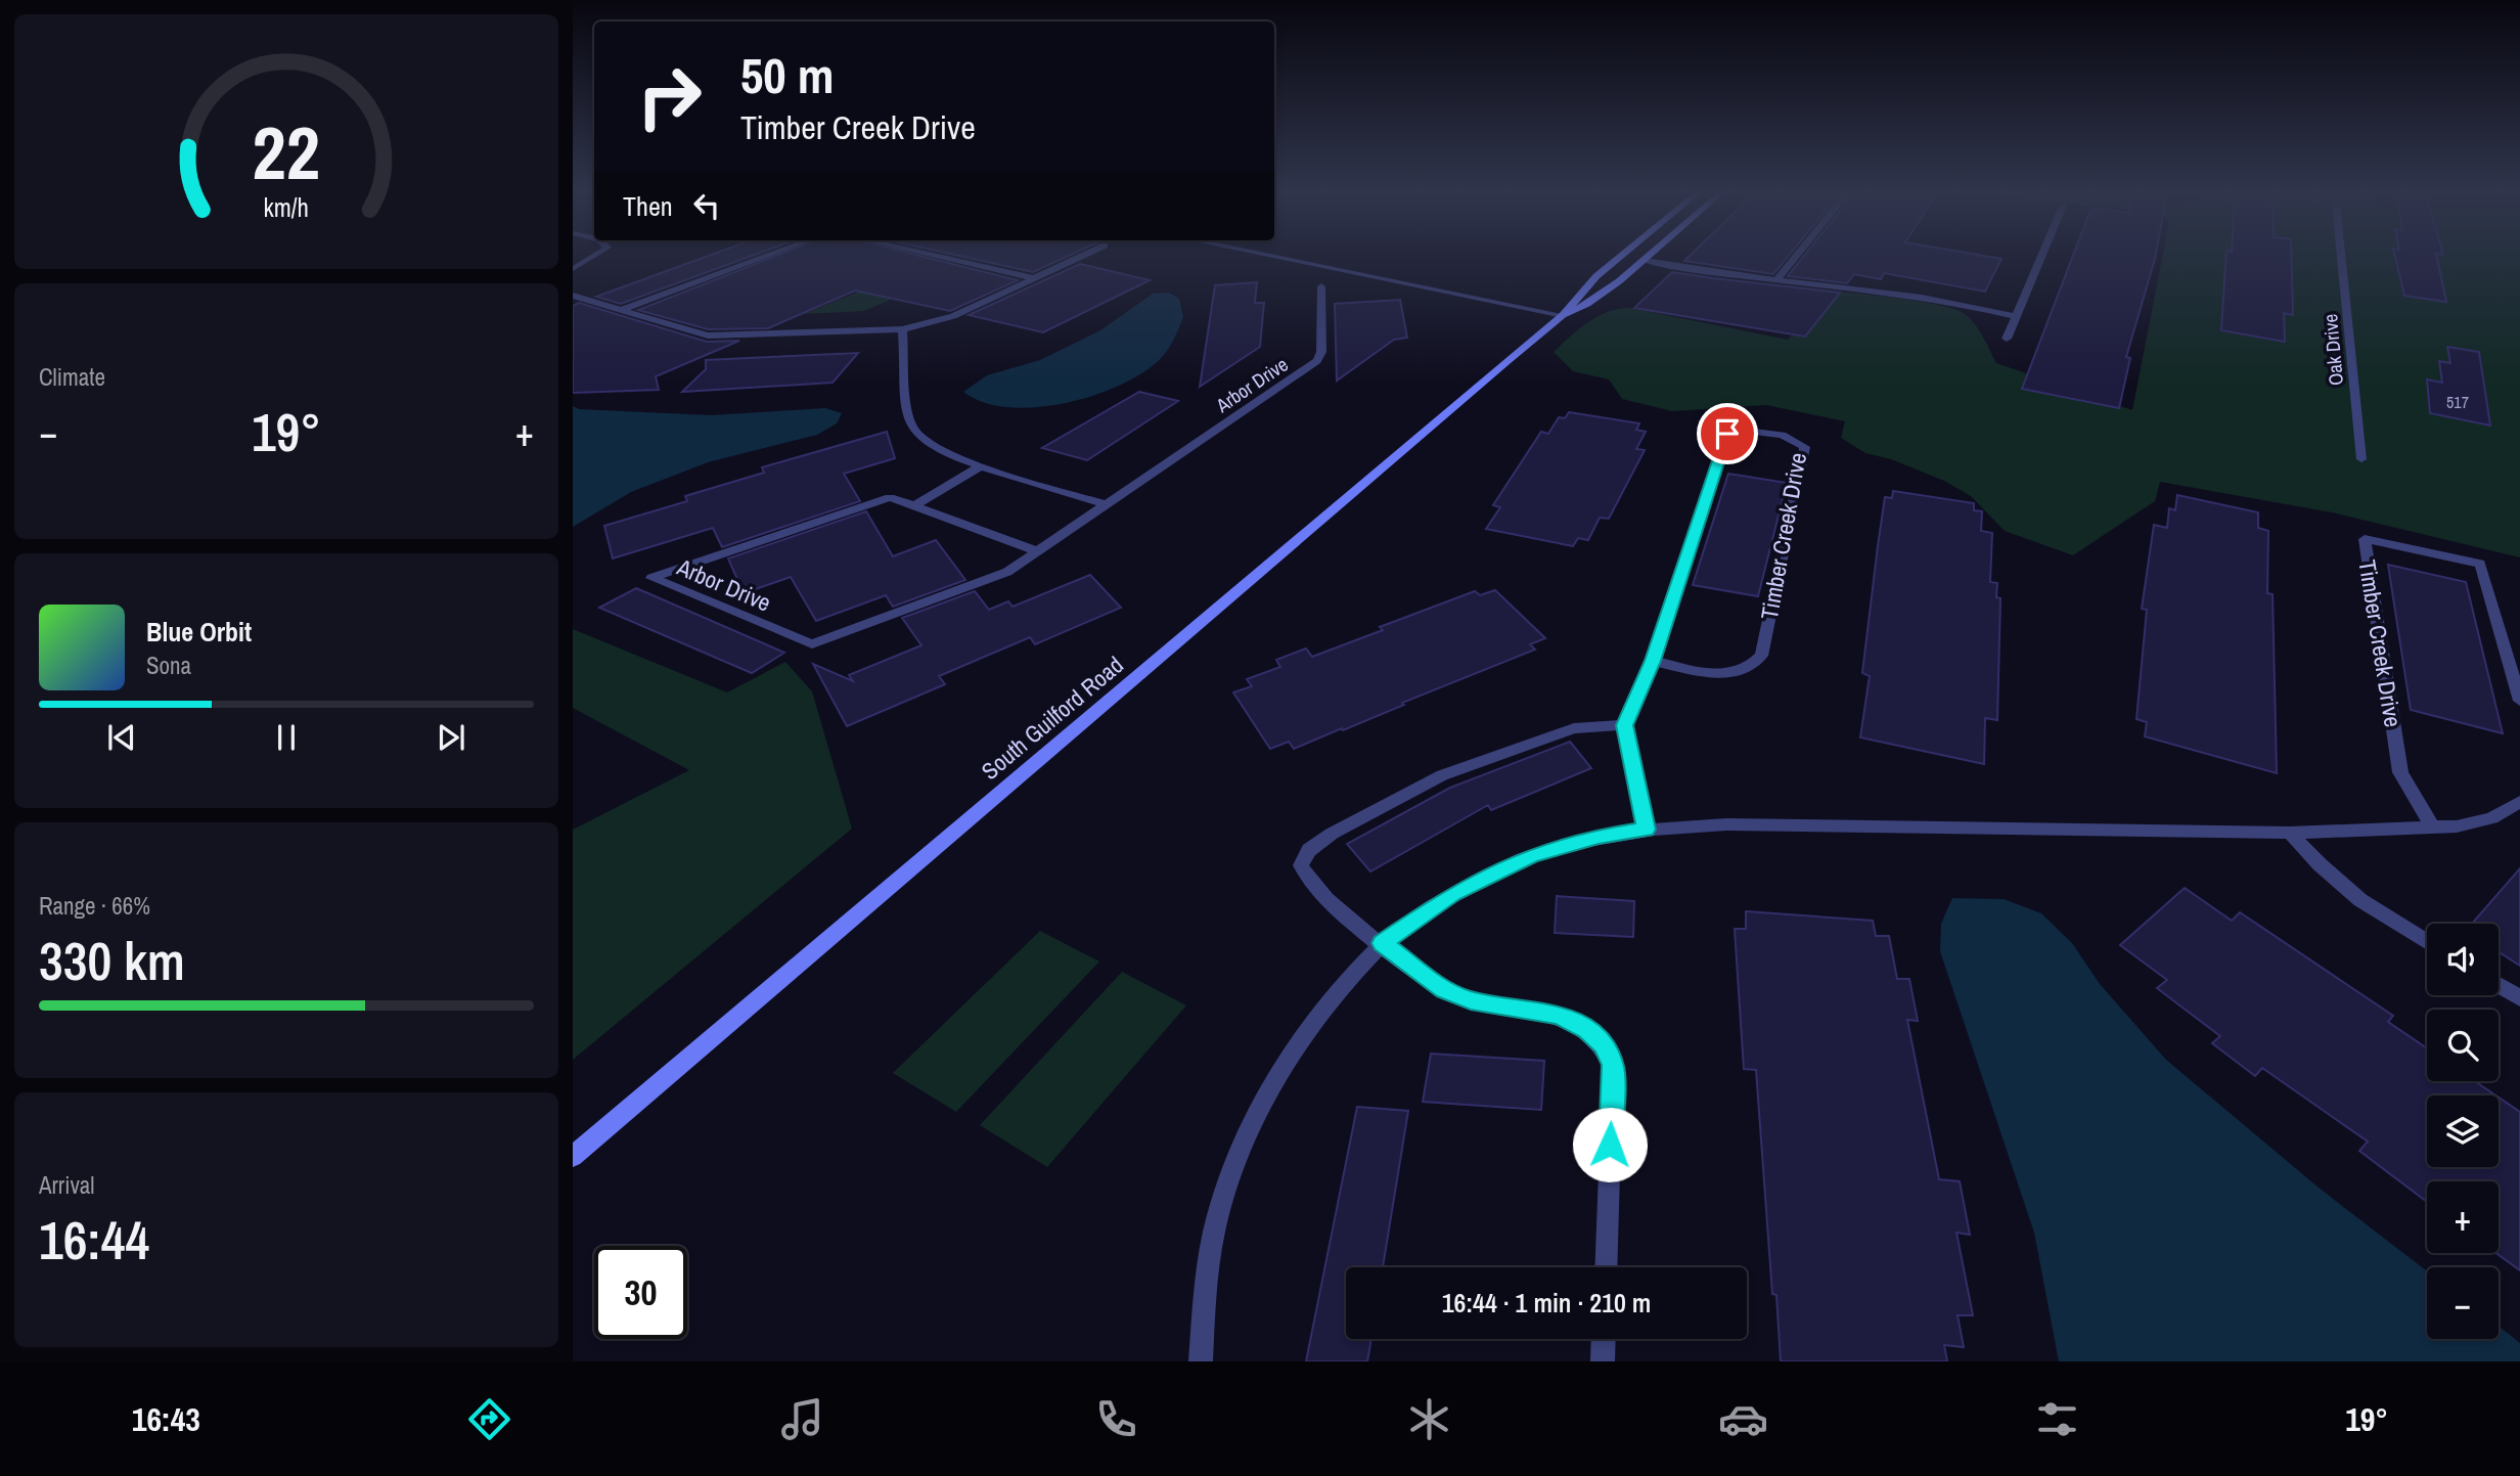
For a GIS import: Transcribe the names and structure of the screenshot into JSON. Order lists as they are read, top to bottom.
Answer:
{
  "streets": {
    "main road": ["South Guilford Road"],
    "street": ["Oak Drive", "Arbor Drive", "Timber Creek Drive"]
  },
  "house_numbers": ["517"],
  "page": {
    "turn": ["50 m", "Timber Creek Drive"],
    "then": "Then",
    "tile": [
      "Climate",
      ["Range · 66%", "330 km"],
      ["Arrival", "16:44"]
    ],
    "heat": ["−", "19°", "+"],
    "song": ["Blue Orbit", "Sona"],
    "map_buttons": ["+", "−"],
    "limit": "30",
    "trip": "16:44 · 1 min · 210 m",
    "tabs": ["16:43", "19°"],
    "gauge": ["22", "km/h"]
  }
}
